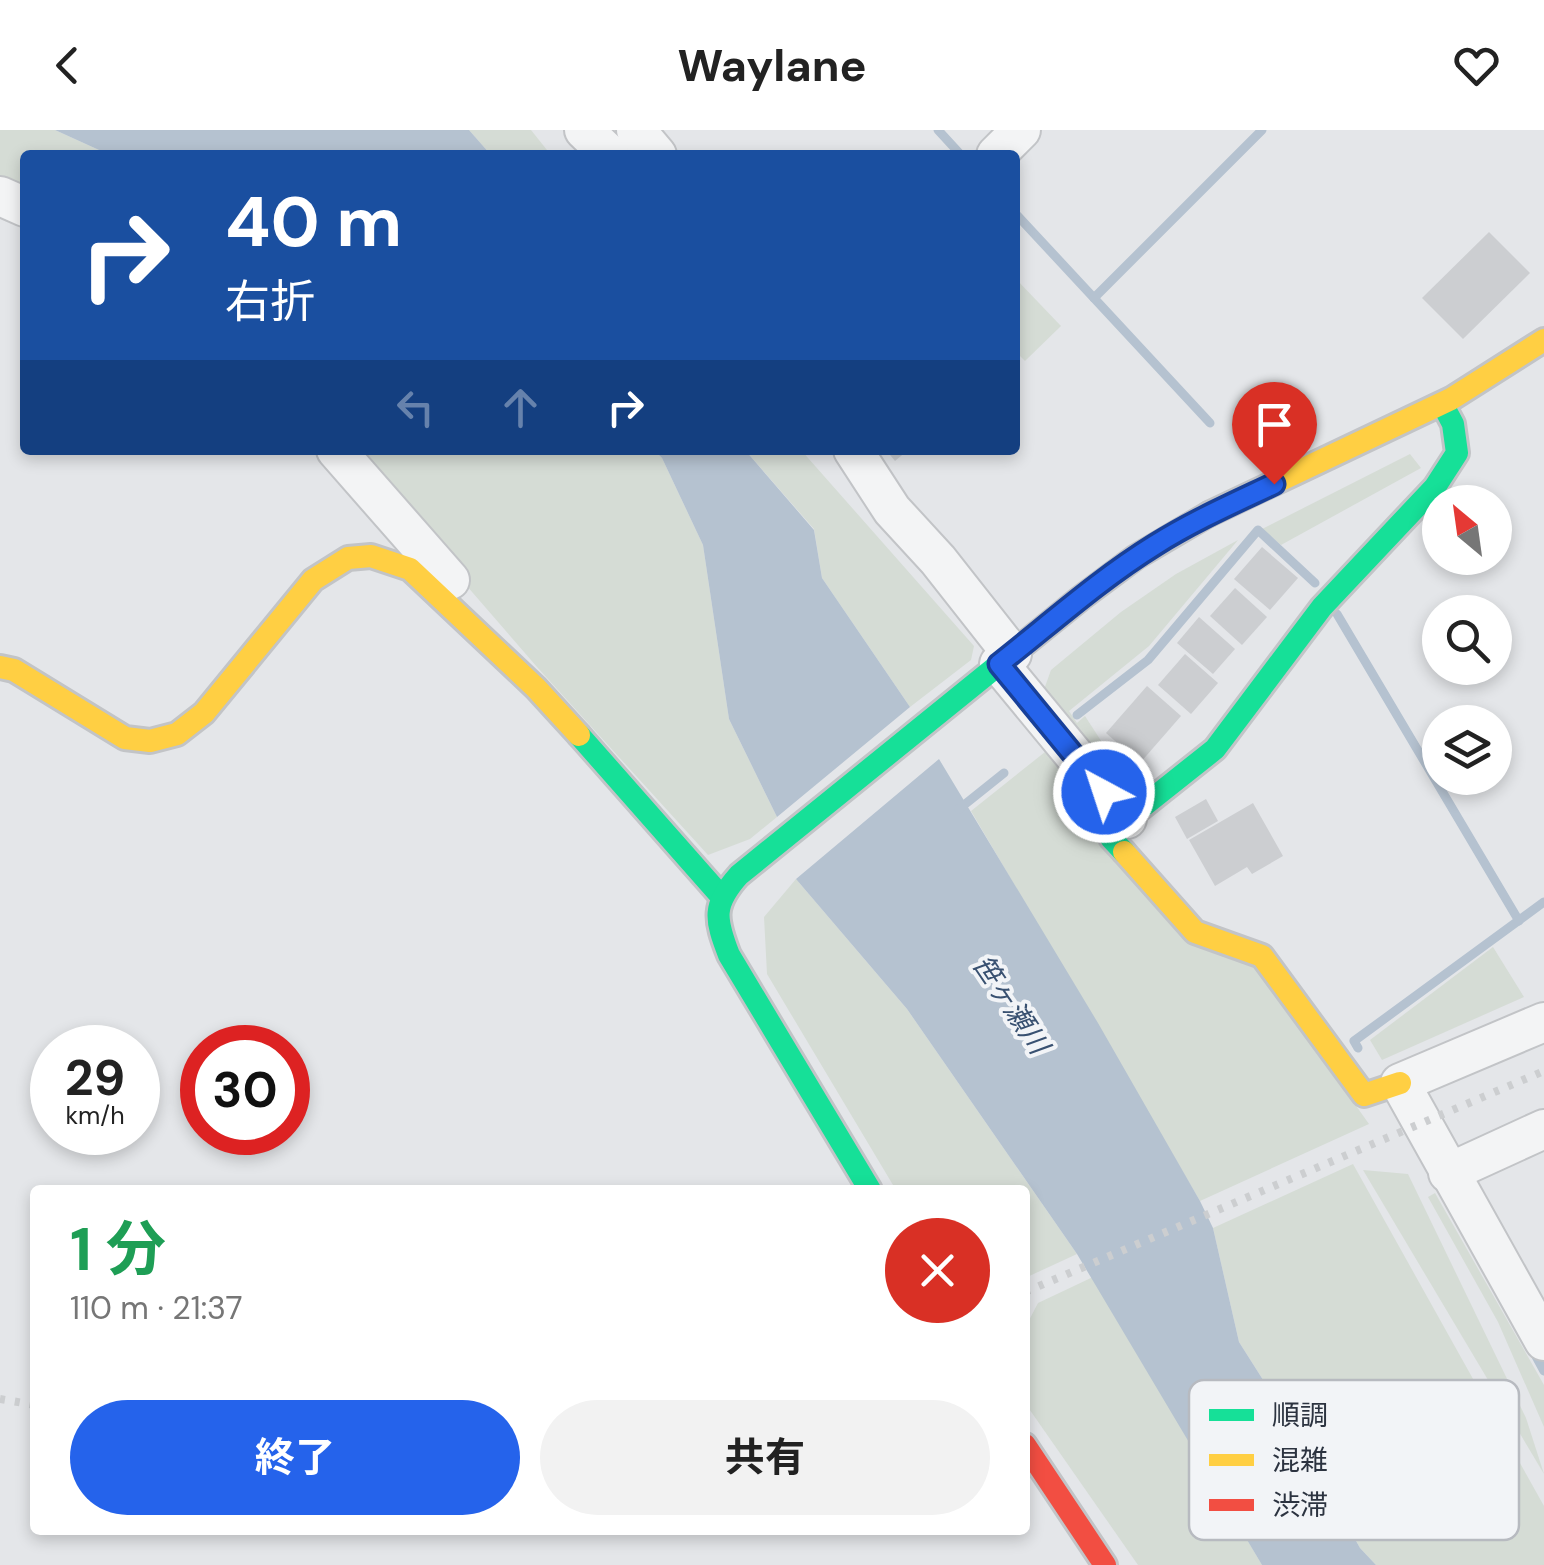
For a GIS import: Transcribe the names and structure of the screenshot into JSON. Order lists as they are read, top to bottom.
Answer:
{
  "water": ["笹ヶ瀬川"],
  "legend": ["順調", "混雑", "渋滞"],
  "north": "top left",
  "page": {
    "header": "Waylane",
    "turn": ["40 m", "右折"],
    "speed": "29 km/h",
    "limit": "30",
    "heading": ["1 分", "110 m · 21:37"],
    "buttons": ["終了", "共有"]
  }
}
